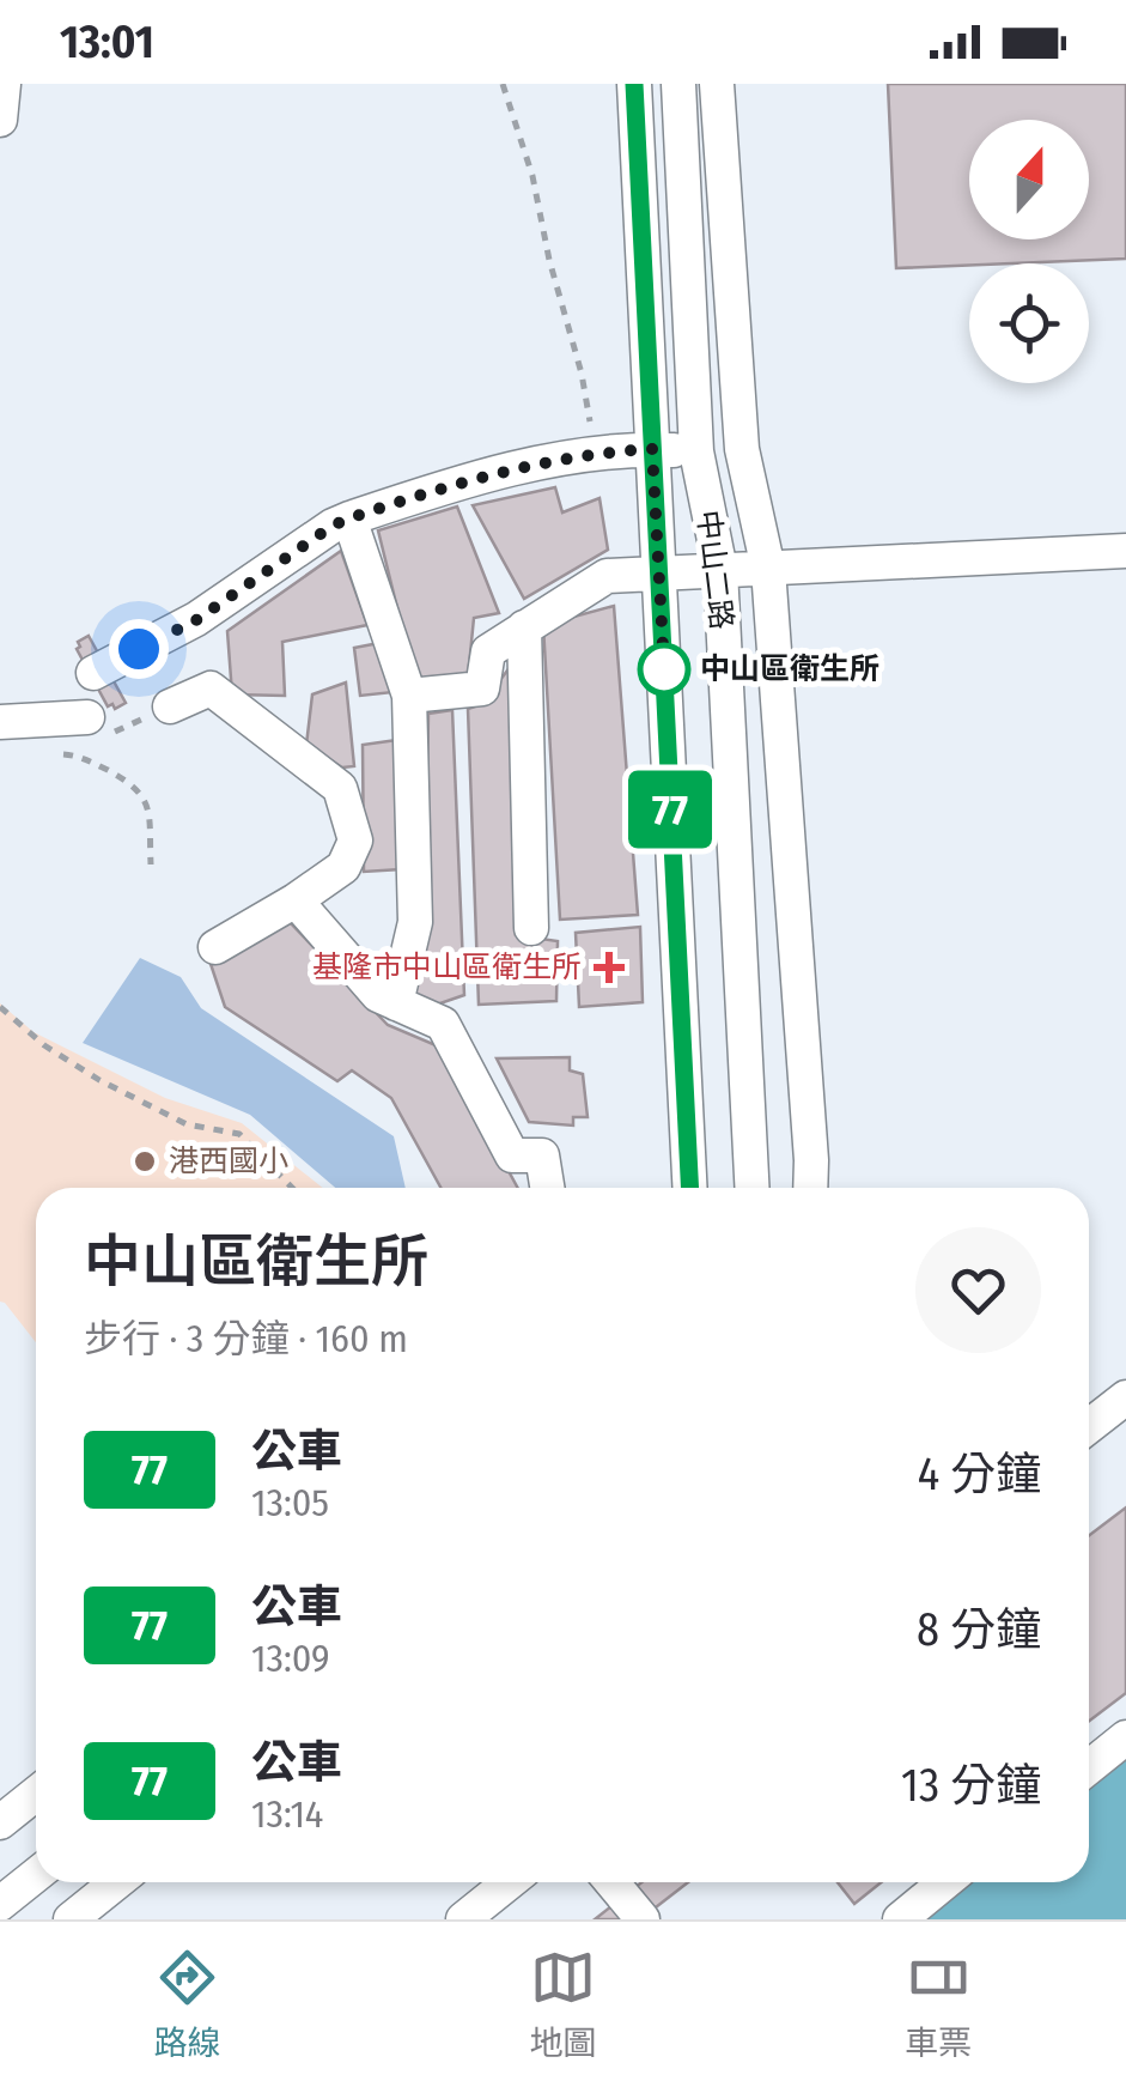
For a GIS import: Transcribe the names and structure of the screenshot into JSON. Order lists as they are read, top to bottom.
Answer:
{
  "streets": {
    "street": ["中山二路"]
  },
  "places": {
    "other": ["中山區衛生所", "港西國小"],
    "health": ["基隆市中山區衛生所"]
  },
  "lines": ["bus line 77"],
  "north": "top",
  "page": {
    "status": "13:01",
    "on_map": "77",
    "heading": ["中山區衛生所", "步行 · 3 分鐘 · 160 m"],
    "list": [
      {
        "mark": "77",
        "name": "公車",
        "note": "13:05",
        "value": "4 分鐘"
      },
      {
        "mark": "77",
        "name": "公車",
        "note": "13:09",
        "value": "8 分鐘"
      },
      {
        "mark": "77",
        "name": "公車",
        "note": "13:14",
        "value": "13 分鐘"
      }
    ],
    "tabs": ["路線", "地圖", "車票"]
  }
}
